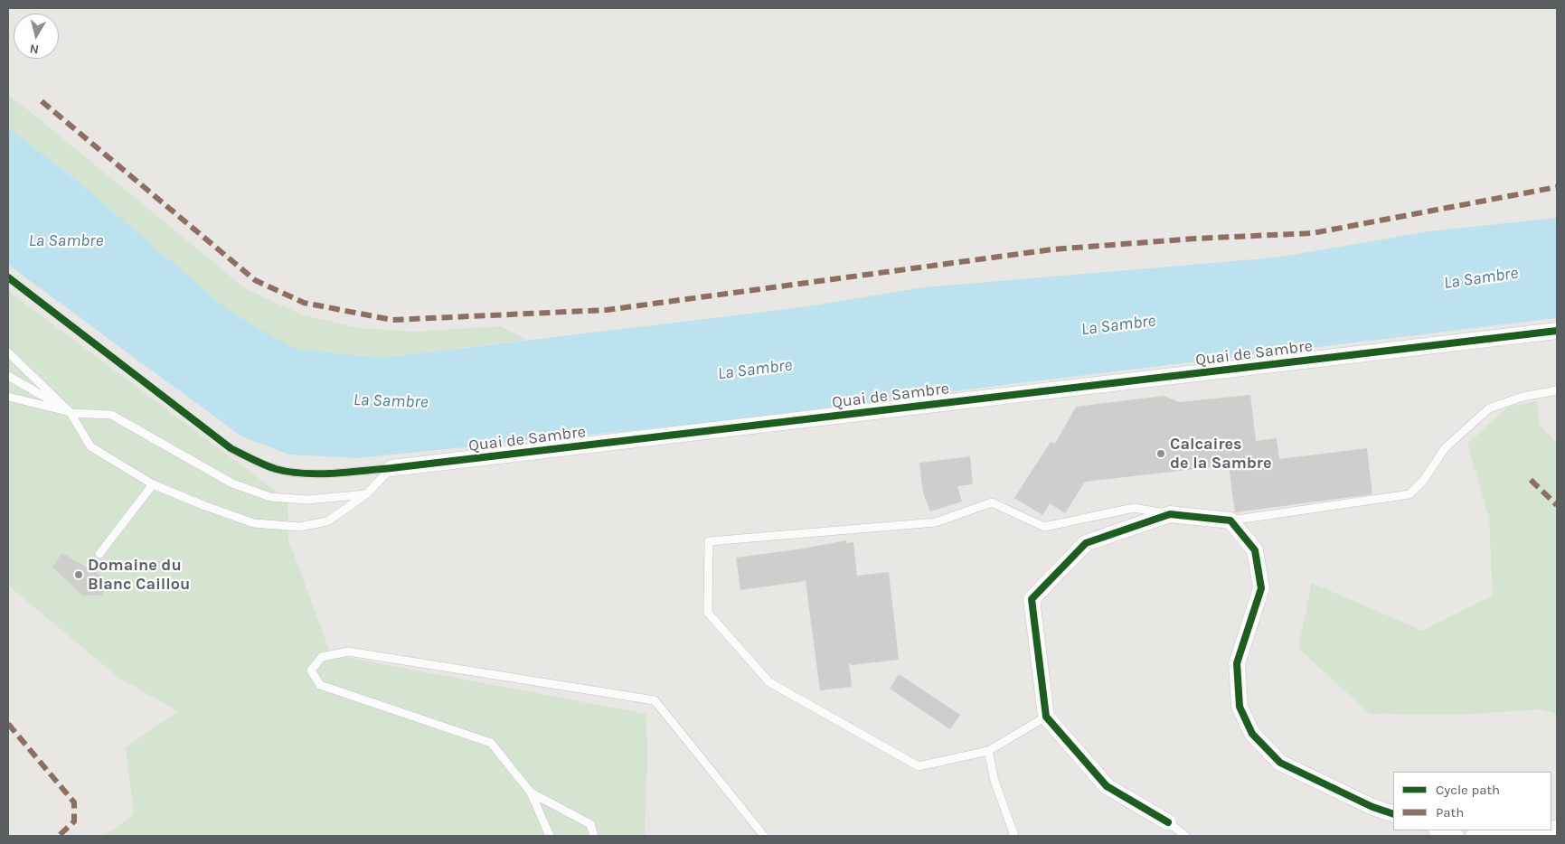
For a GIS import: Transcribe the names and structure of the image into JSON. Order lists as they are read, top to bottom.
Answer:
{
  "streets": {
    "street": ["Quai de Sambre"]
  },
  "water": ["La Sambre"],
  "places": ["Calcaires de la Sambre", "Domaine du Blanc Caillou"],
  "legend": ["Cycle path", "Path"],
  "north": "bottom"
}
